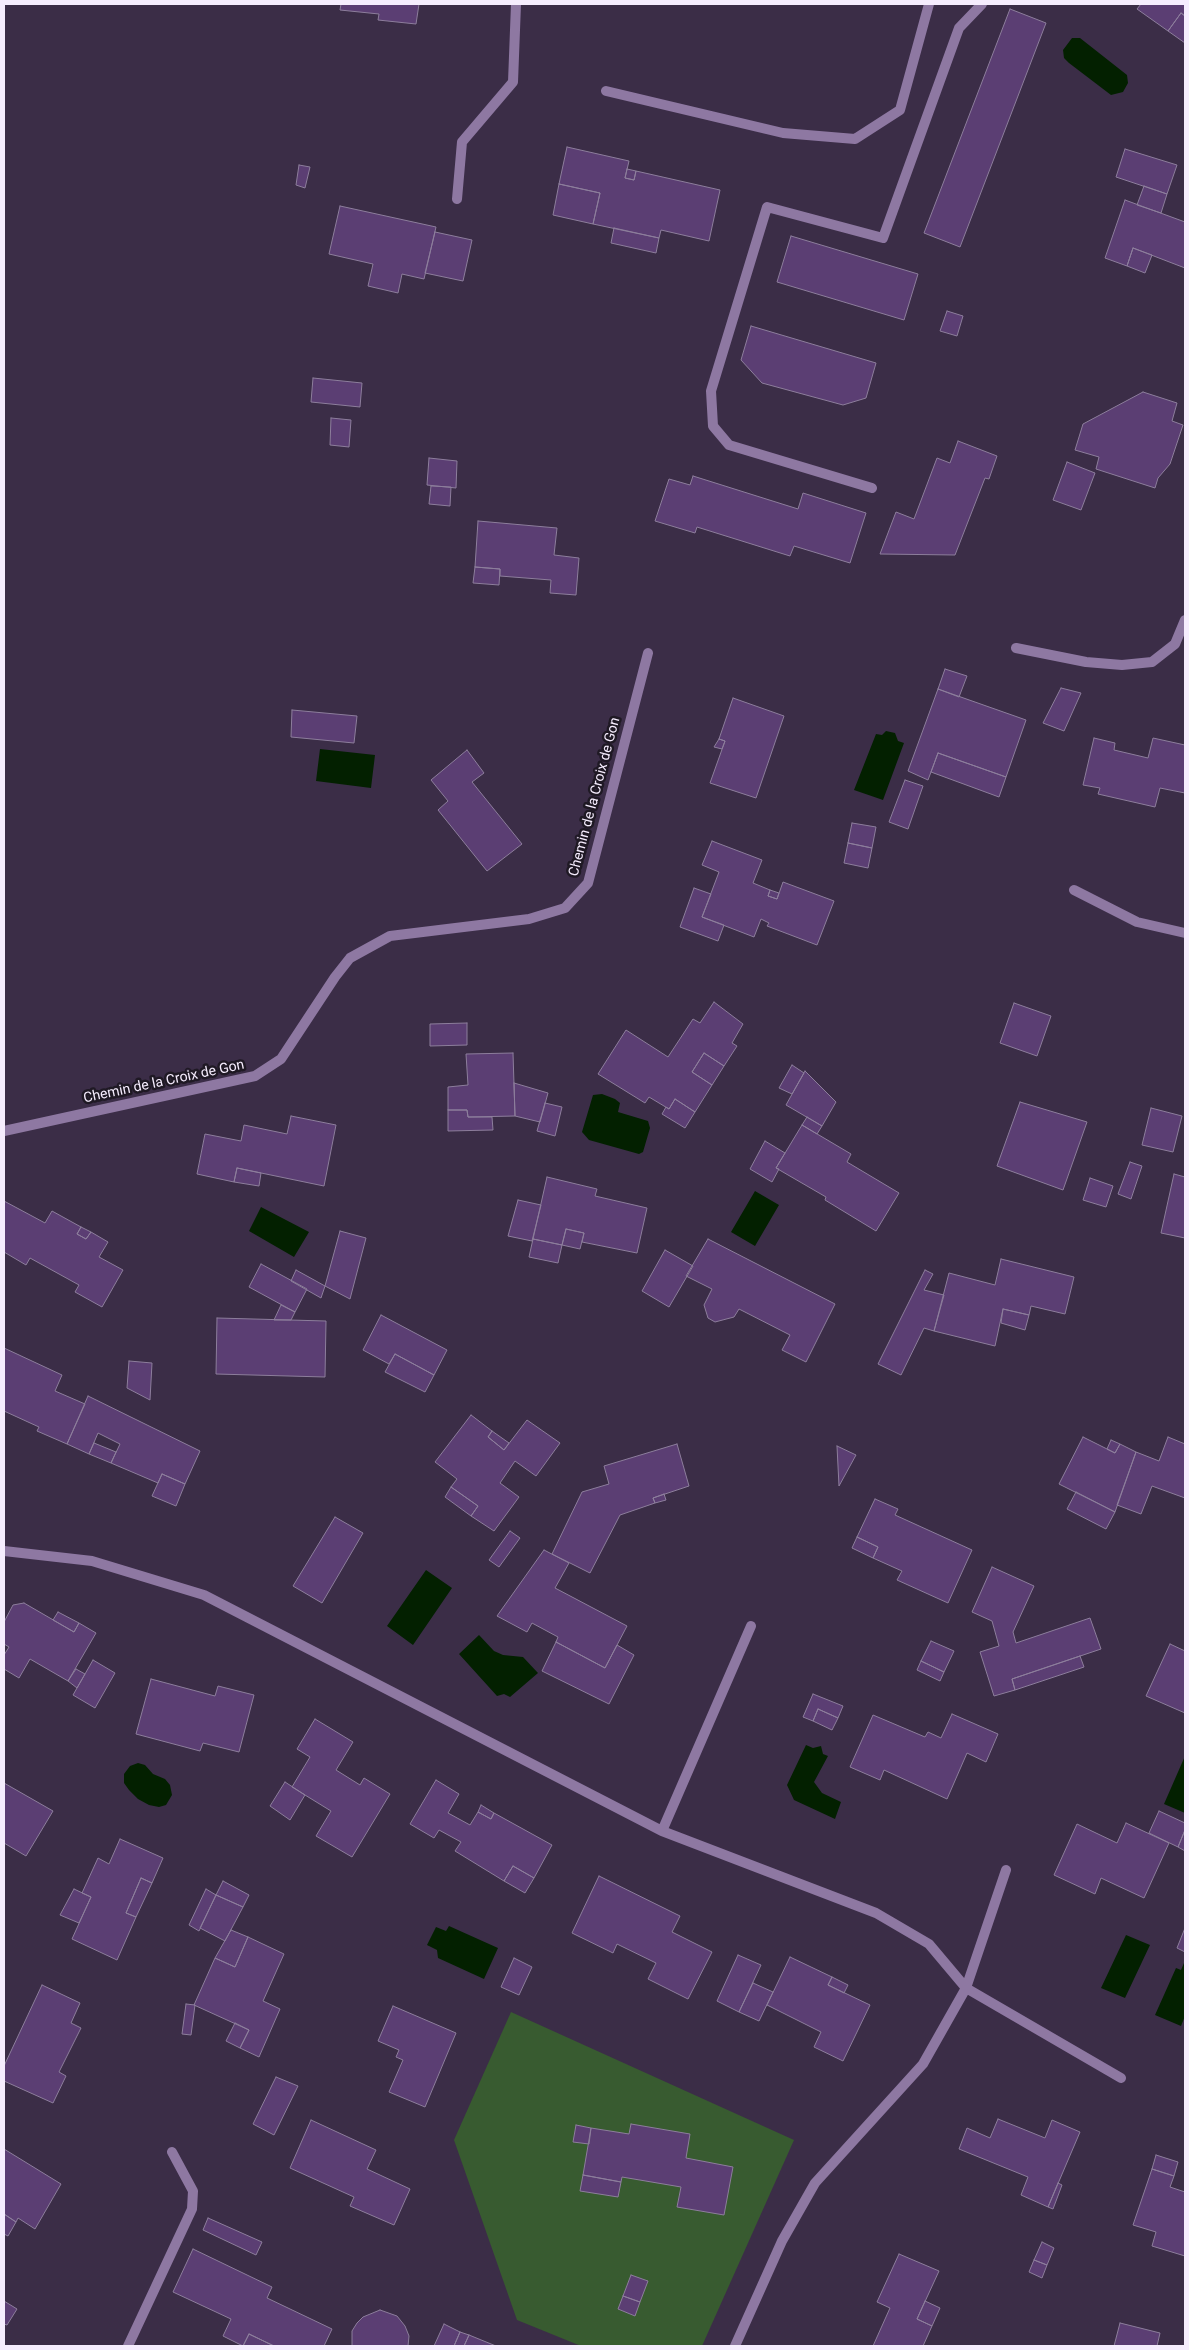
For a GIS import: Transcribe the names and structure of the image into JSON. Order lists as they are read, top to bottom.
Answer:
{
  "streets": {
    "street": ["Chemin de la Croix de Gon"]
  }
}
